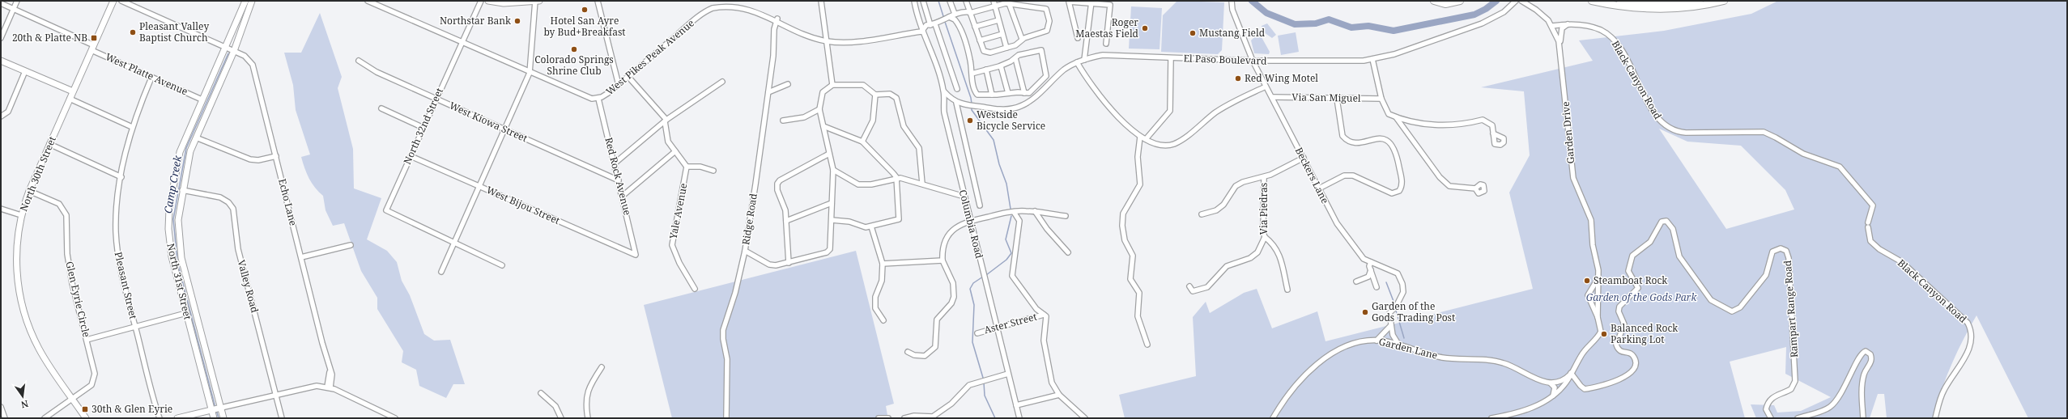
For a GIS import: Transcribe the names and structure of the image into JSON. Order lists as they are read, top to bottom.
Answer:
{
  "streets": {
    "main road": ["North 30th Street", "North 31st Street"],
    "street": [
      "West Pikes Peak Avenue",
      "El Paso Boulevard",
      "West Platte Avenue",
      "Black Canyon Road",
      "Via San Miguel",
      "West Kiowa Street",
      "North 32nd Street",
      "Garden Drive",
      "Beckers Lane",
      "Red Rock Avenue",
      "Echo Lane",
      "West Bijou Street",
      "Via Piedras",
      "Yale Avenue",
      "Ridge Road",
      "Columbia Road",
      "Pleasant Street",
      "Valley Road",
      "Glen Eyrie Circle",
      "Rampart Range Road",
      "Aster Street",
      "Garden Lane"
    ]
  },
  "crossings": [
    ["West Pikes Peak Avenue", "North 32nd Street"],
    ["West Pikes Peak Avenue", "Red Rock Avenue"],
    ["West Pikes Peak Avenue", "Ridge Road"],
    ["West Pikes Peak Avenue", "Columbia Road"],
    ["El Paso Boulevard", "Beckers Lane"],
    ["West Platte Avenue", "North 30th Street"],
    ["West Platte Avenue", "North 31st Street"],
    ["West Platte Avenue", "Pleasant Street"],
    ["Black Canyon Road", "Garden Drive"],
    ["Via San Miguel", "Beckers Lane"],
    ["West Kiowa Street", "North 32nd Street"],
    ["West Kiowa Street", "Red Rock Avenue"],
    ["North 32nd Street", "West Bijou Street"],
    ["Garden Drive", "Rampart Range Road"],
    ["North 30th Street", "Glen Eyrie Circle"],
    ["Beckers Lane", "Garden Lane"],
    ["Red Rock Avenue", "West Bijou Street"],
    ["Echo Lane", "North 31st Street"],
    ["Columbia Road", "Aster Street"],
    ["North 31st Street", "Valley Road"]
  ],
  "water": ["Camp Creek"],
  "parks": ["Garden of the Gods Park"],
  "places": {
    "other": [
      "Hotel San Ayre by Bud+Breakfast",
      "Northstar Bank",
      "Roger Maestas Field",
      "Pleasant Valley Baptist Church",
      "Mustang Field",
      "Colorado Springs Shrine Club",
      "Red Wing Motel",
      "Westside Bicycle Service",
      "Steamboat Rock",
      "Garden of the Gods Trading Post",
      "Balanced Rock Parking Lot"
    ],
    "transit": ["20th & Platte NB", "30th & Glen Eyrie"]
  },
  "north": "bottom"
}
